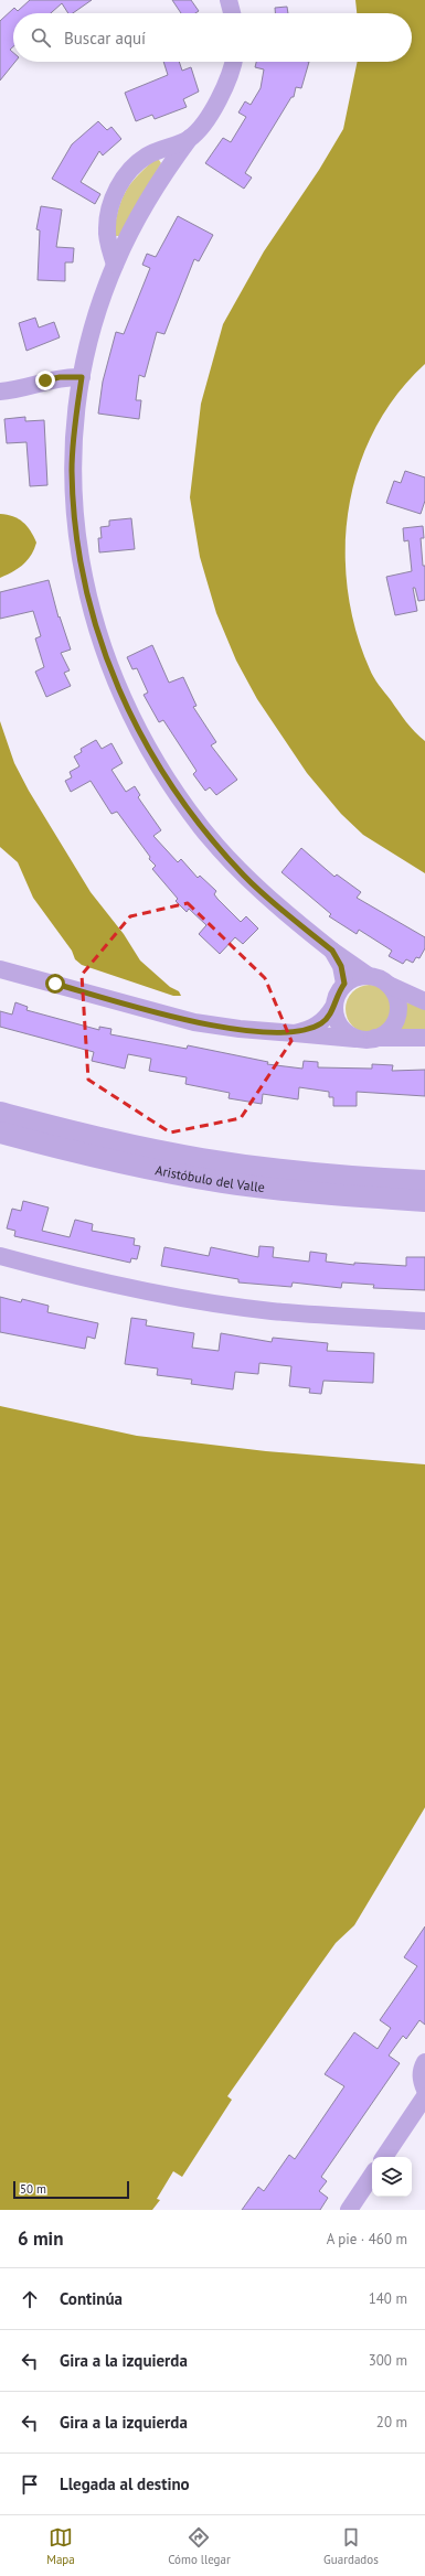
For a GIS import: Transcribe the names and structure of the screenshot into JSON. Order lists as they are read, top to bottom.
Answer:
{
  "streets": {
    "street": ["Aristóbulo del Valle"]
  },
  "scale_bar": "50 m",
  "page": {
    "search": "Buscar aquí",
    "scale": "50 m",
    "heading": ["6 min", "A pie · 460 m"],
    "list": [
      ["Continúa", "140 m"],
      ["Gira a la izquierda", "300 m"],
      ["Gira a la izquierda", "20 m"],
      "Llegada al destino"
    ],
    "nav": ["Mapa", "Cómo llegar", "Guardados"]
  }
}
